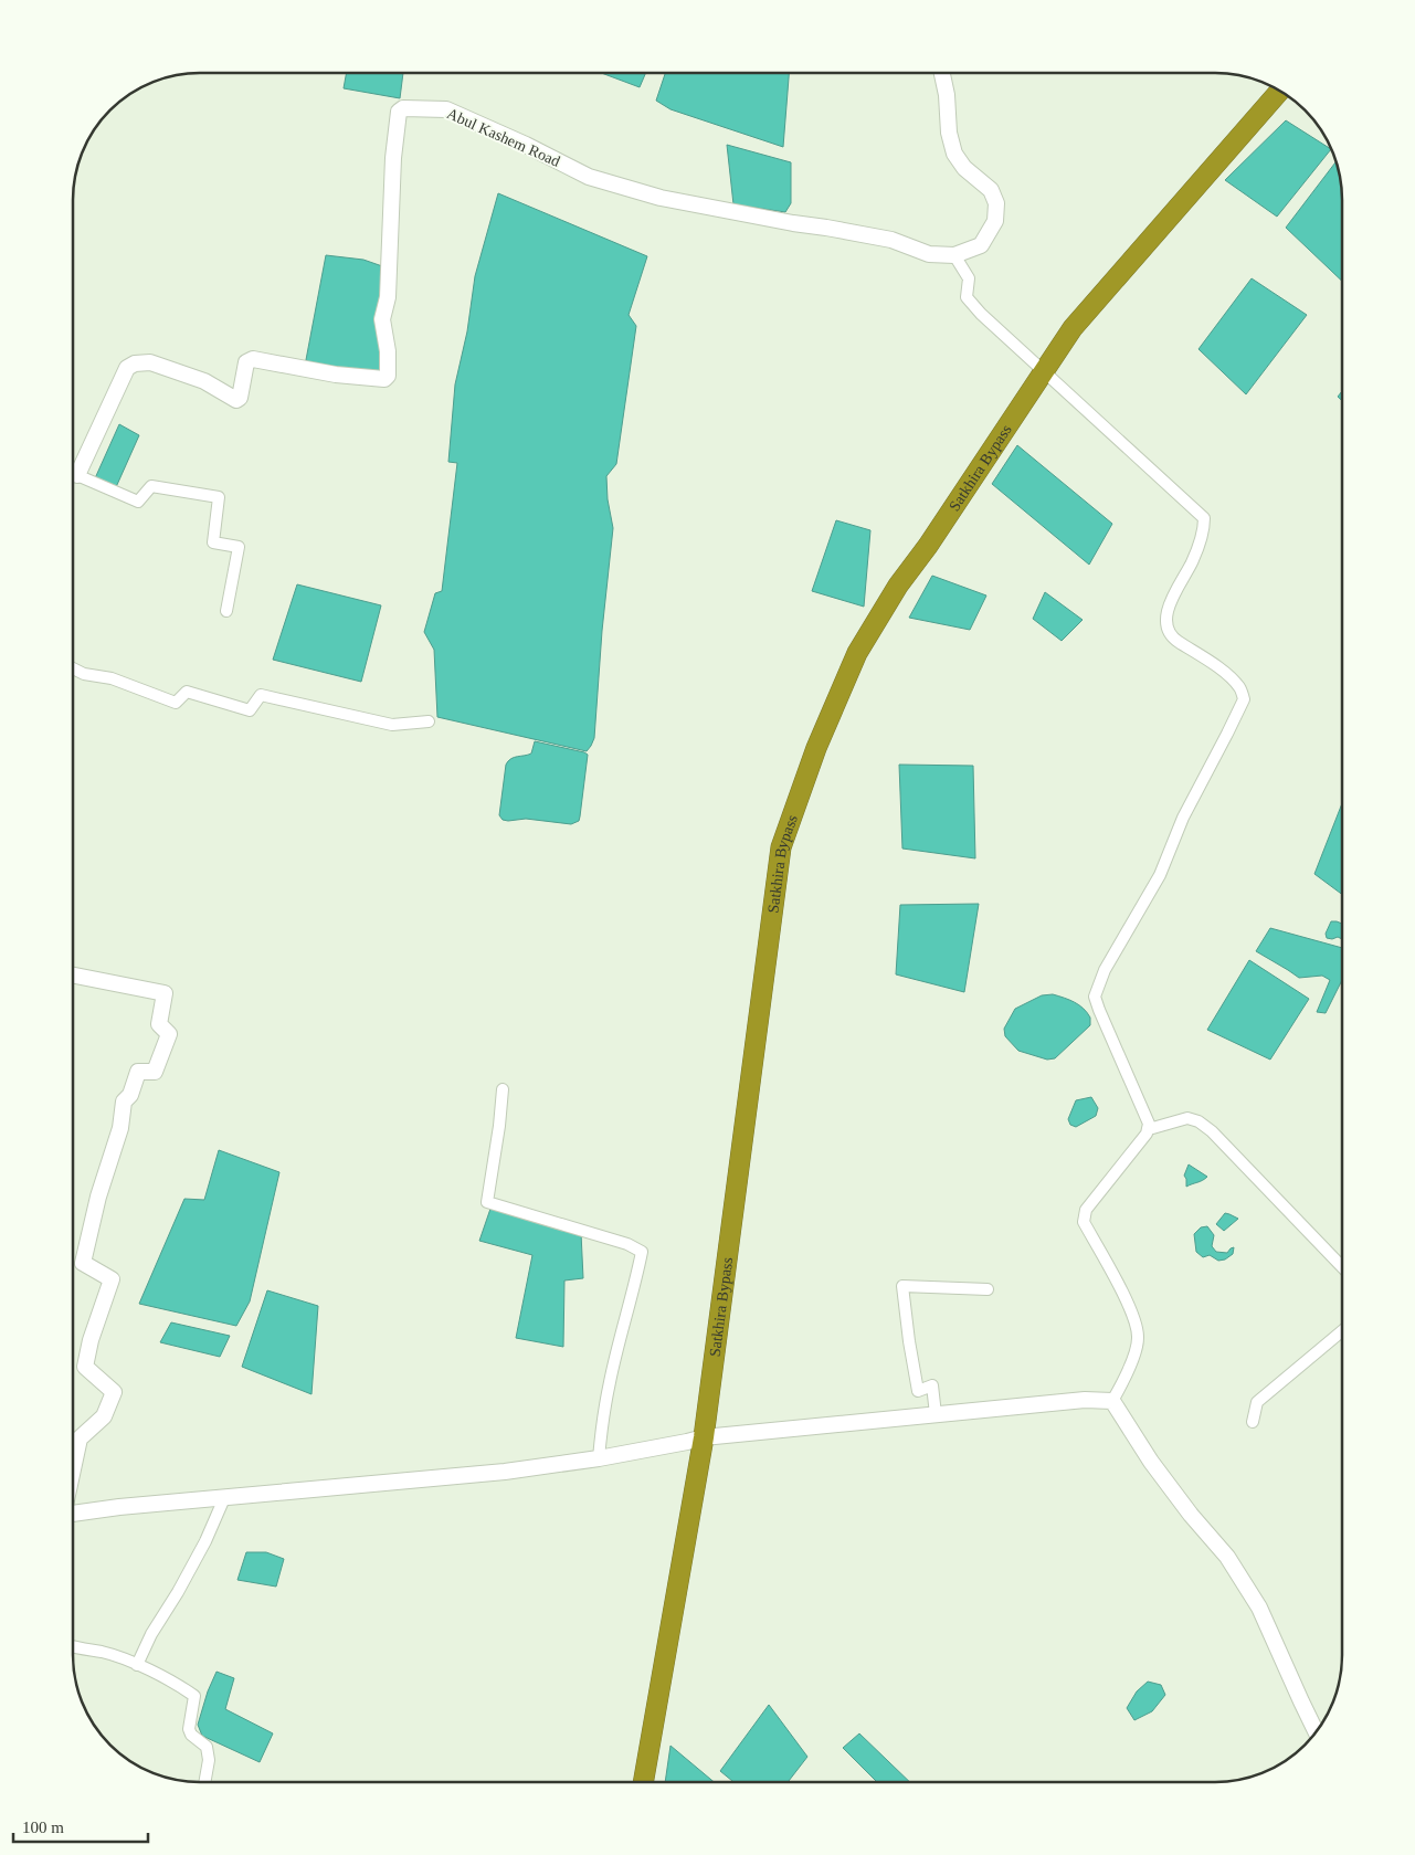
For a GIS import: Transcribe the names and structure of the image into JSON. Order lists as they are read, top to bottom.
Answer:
{
  "streets": {
    "highway": ["Satkhira Bypass"],
    "street": ["Abul Kashem Road"]
  },
  "scale_bar": "100 m"
}
